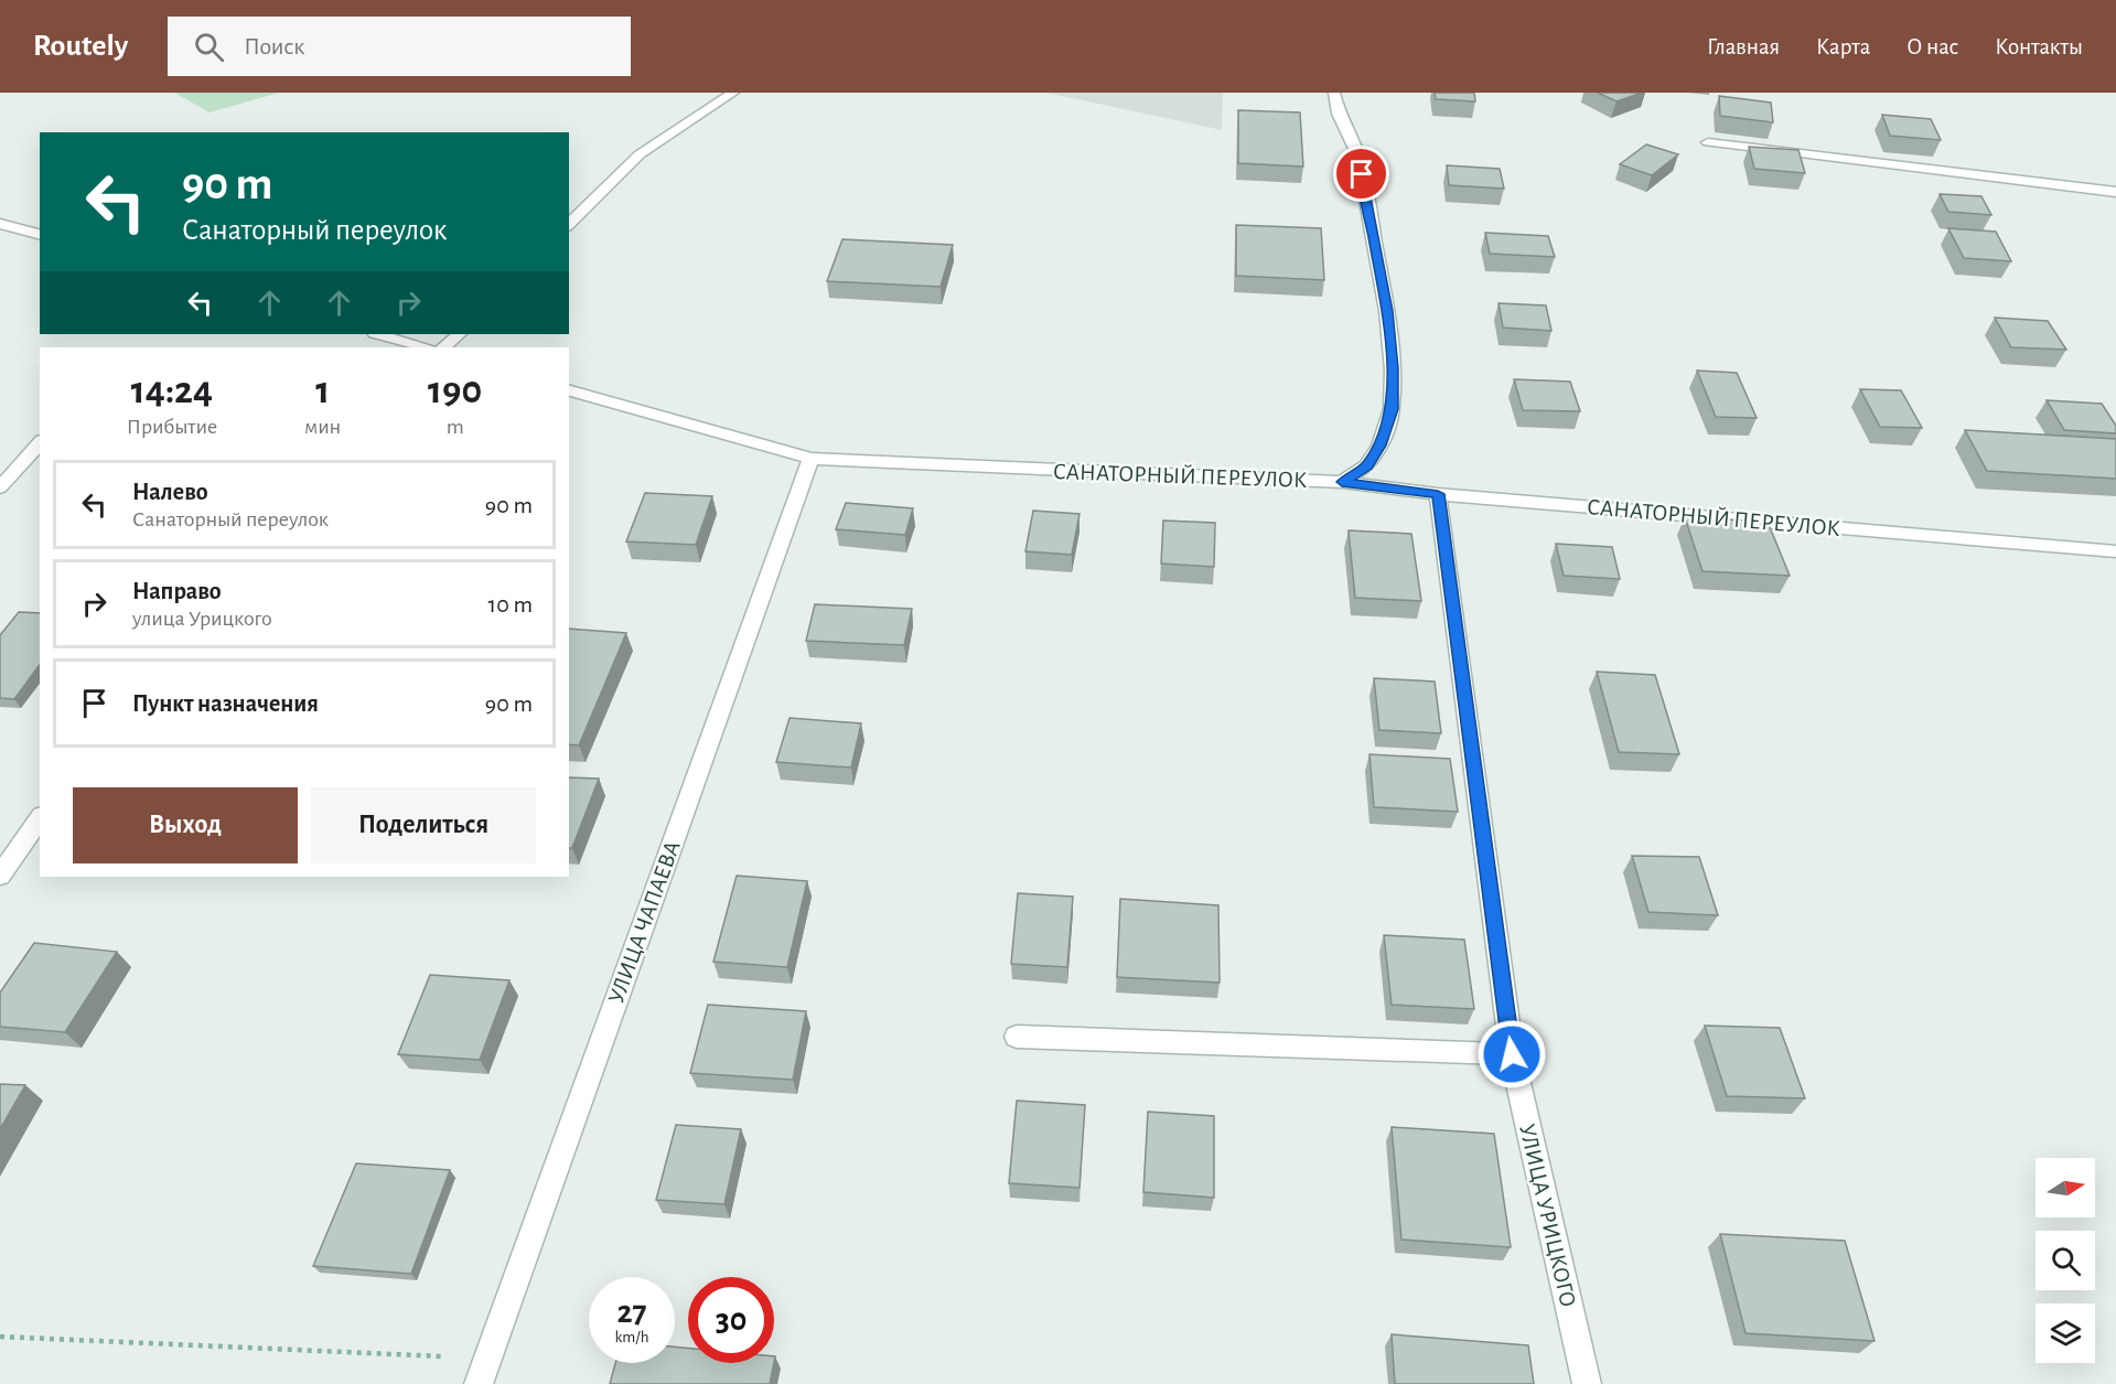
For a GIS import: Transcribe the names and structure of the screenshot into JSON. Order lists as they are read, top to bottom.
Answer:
{
  "streets": {
    "street": ["САНАТОРНЫЙ ПЕРЕУЛОК", "УЛИЦА ЧАПАЕВА", "УЛИЦА УРИЦКОГО"]
  },
  "crossings": [
    ["САНАТОРНЫЙ ПЕРЕУЛОК", "УЛИЦА ЧАПАЕВА"],
    ["САНАТОРНЫЙ ПЕРЕУЛОК", "УЛИЦА УРИЦКОГО"]
  ],
  "north": "right",
  "page": {
    "header": "Routely",
    "search": "Поиск",
    "nav": [
      "Главная",
      "Карта",
      "О нас",
      "Контакты"
    ],
    "turn": ["90 m", "Санаторный переулок"],
    "eta": [
      "14:24",
      "Прибытие",
      "1",
      "мин",
      "190",
      "m"
    ],
    "list": [
      {
        "name": "Налево",
        "note": "Санаторный переулок",
        "value": "90 m"
      },
      {
        "name": "Направо",
        "note": "улица Урицкого",
        "value": "10 m"
      },
      {
        "name": "Пункт назначения",
        "value": "90 m"
      }
    ],
    "buttons": ["Выход", "Поделиться"],
    "speed": "27 km/h",
    "limit": "30"
  }
}
